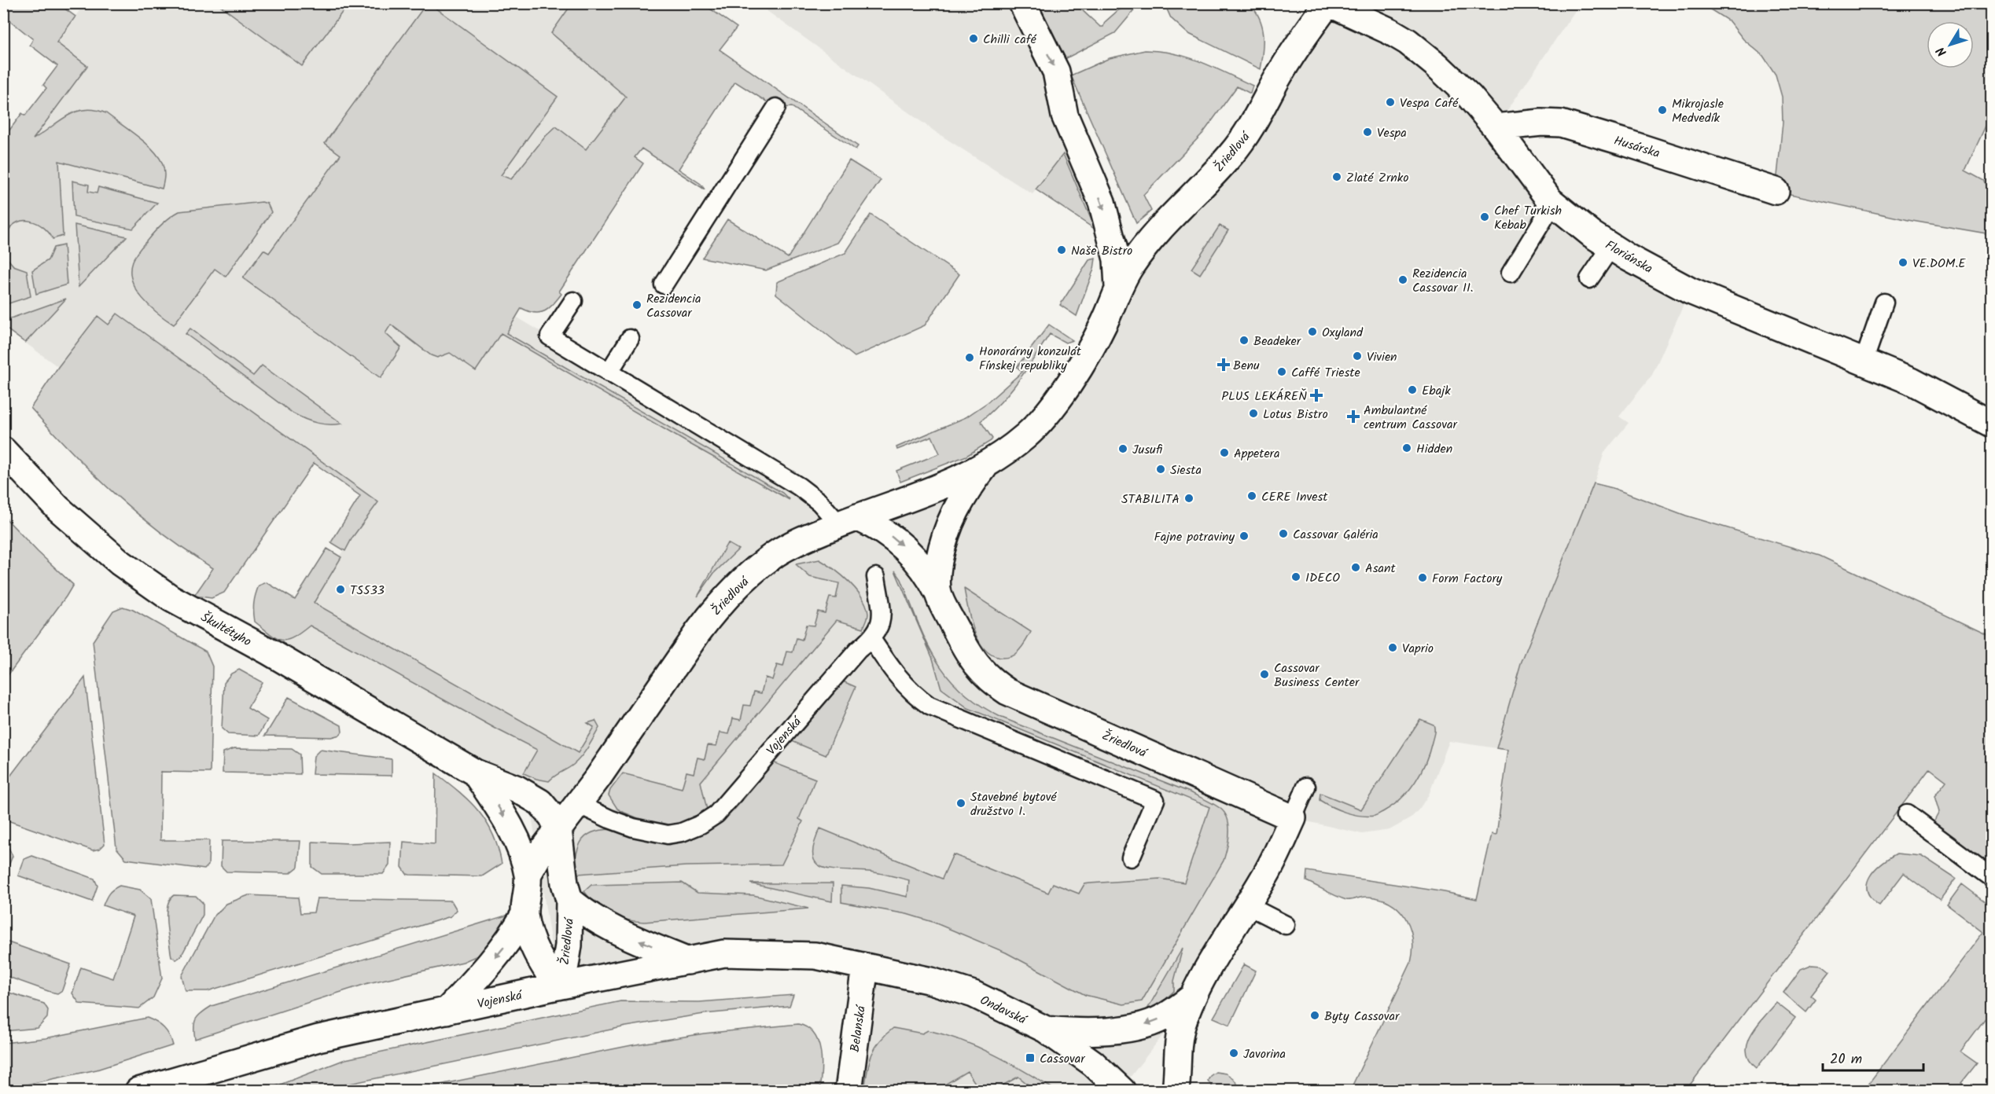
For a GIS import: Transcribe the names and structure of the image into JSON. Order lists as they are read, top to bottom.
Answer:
{
  "streets": {
    "street": [
      "Husárska",
      "Žriedlová",
      "Floriánska",
      "Škultétyho",
      "Vojenská",
      "Ondavská",
      "Belanská"
    ]
  },
  "crossings": [
    ["Husárska", "Floriánska"],
    ["Žriedlová", "Floriánska"],
    ["Žriedlová", "Škultétyho"],
    ["Žriedlová", "Vojenská"],
    ["Vojenská", "Ondavská"],
    ["Vojenská", "Belanská"],
    ["Ondavská", "Belanská"]
  ],
  "places": {
    "other": [
      "Chilli café",
      "Vespa Café",
      "Mikrojasle Medvedík",
      "Vespa",
      "Zlaté Zrnko",
      "Chef Turkish Kebab",
      "Naše Bistro",
      "VE.DOM.E",
      "Rezidencia Cassovar II.",
      "Rezidencia Cassovar",
      "Oxyland",
      "Beadeker",
      "Vivien",
      "Honorárny konzulát Fínskej republiky",
      "Caffé Trieste",
      "Ebajk",
      "Lotus Bistro",
      "Hidden",
      "Jusufi",
      "Appetera",
      "Siesta",
      "CERE Invest",
      "STABILITA",
      "Cassovar Galéria",
      "Fajne potraviny",
      "Asant",
      "IDECO",
      "Form Factory",
      "TS533",
      "Vaprio",
      "Cassovar Business Center",
      "Stavebné bytové družstvo I.",
      "Byty Cassovar",
      "Javorina"
    ],
    "health": ["Benu", "PLUS LEKÁREŇ", "Ambulantné centrum Cassovar"],
    "transit": ["Cassovar"]
  },
  "scale_bar": "20 m",
  "north": "bottom left"
}
